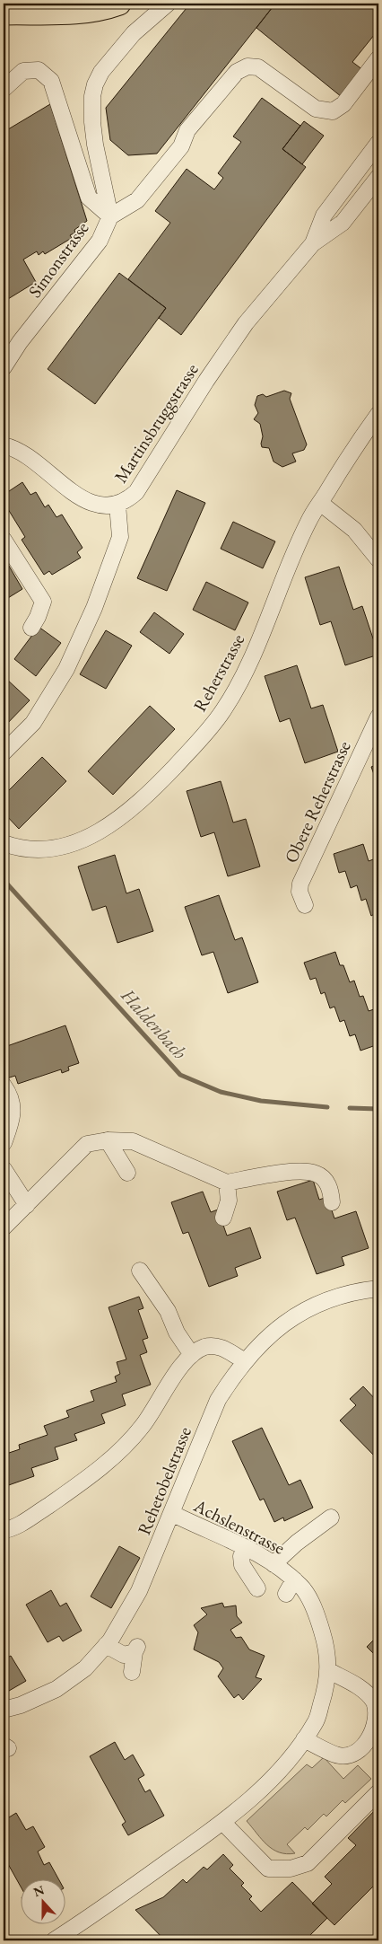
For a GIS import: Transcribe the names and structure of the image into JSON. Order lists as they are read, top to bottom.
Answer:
{
  "streets": {
    "street": [
      "Simonstrasse",
      "Martinsbruggstrasse",
      "Reherstrasse",
      "Obere Reherstrasse",
      "Rehetobelstrasse",
      "Achslenstrasse"
    ]
  },
  "crossings": [
    ["Rehetobelstrasse", "Achslenstrasse"]
  ],
  "water": ["Haldenbach"],
  "north": "top"
}
